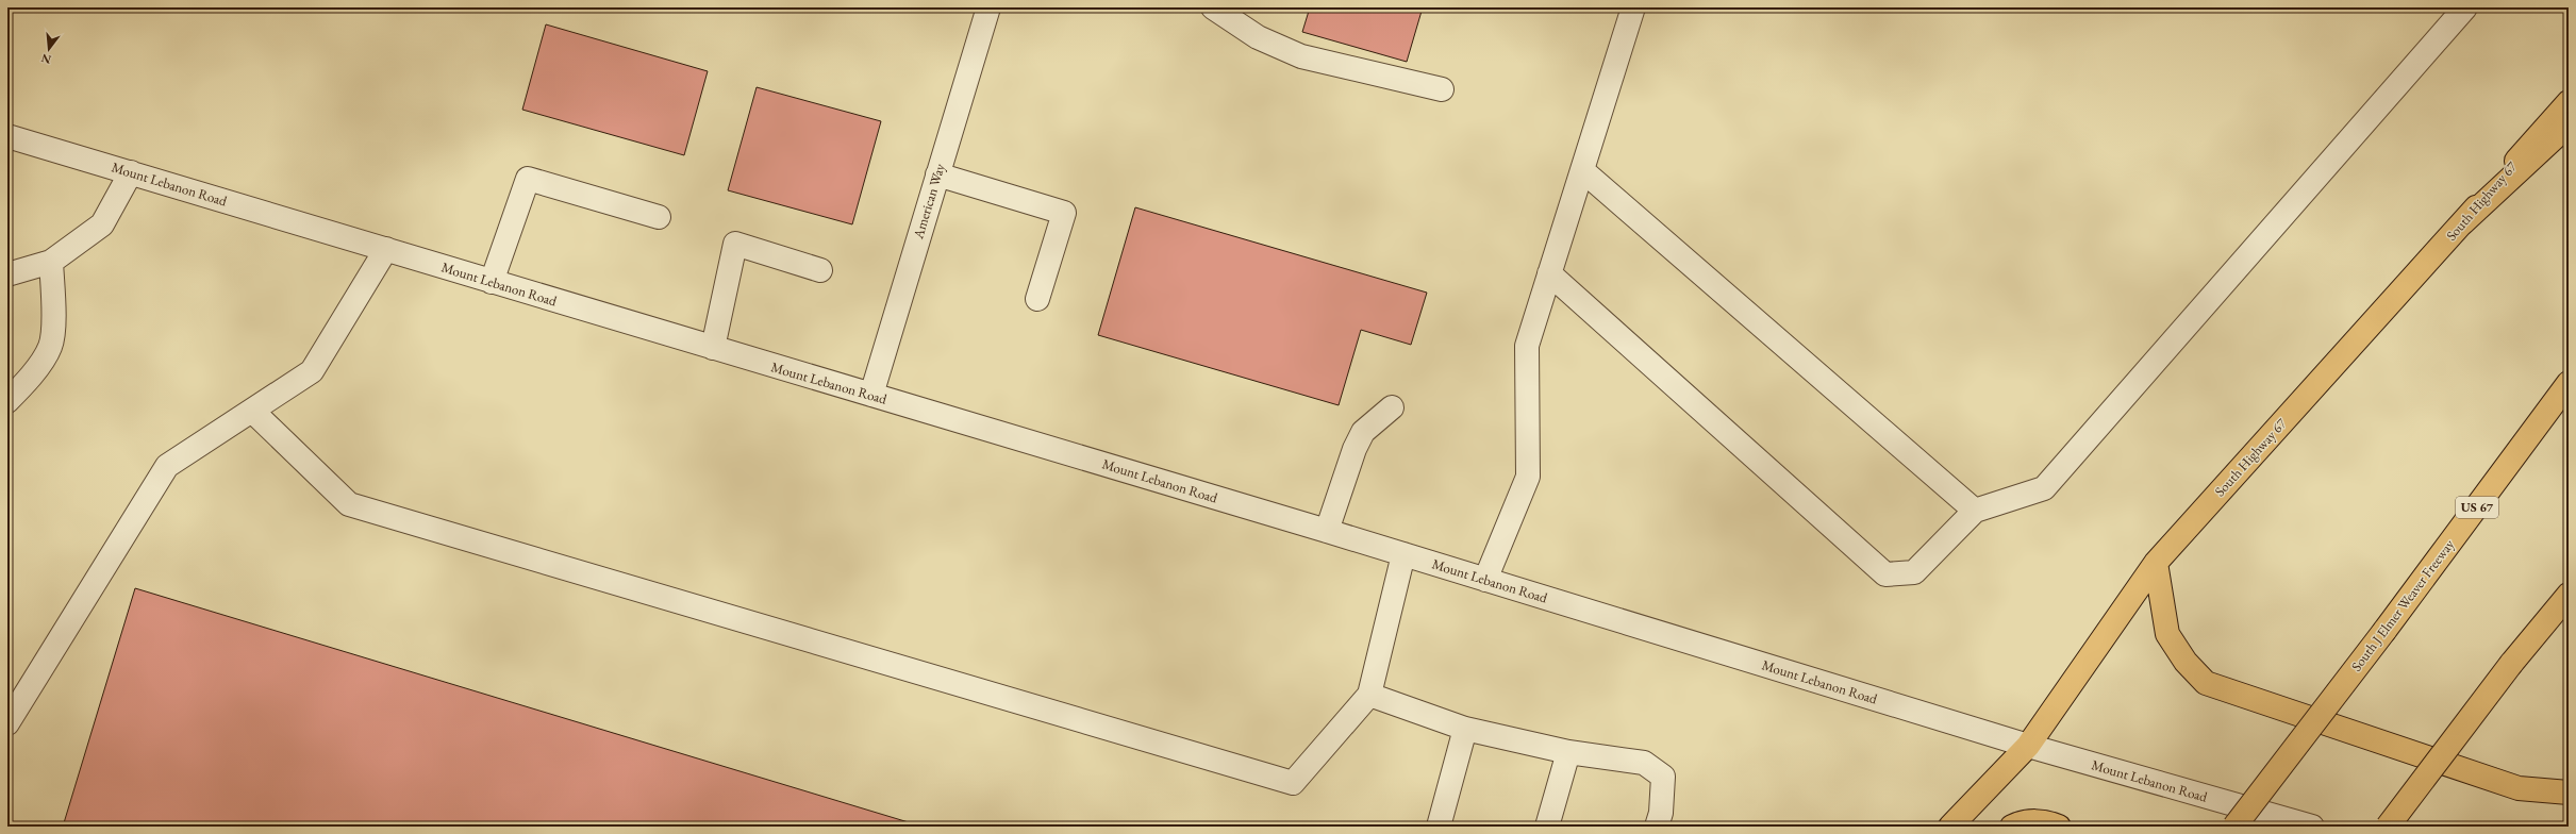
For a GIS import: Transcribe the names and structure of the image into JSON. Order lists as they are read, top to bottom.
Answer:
{
  "streets": {
    "main road": ["South Highway 67", "US 67", "South J Elmer Weaver Freeway"],
    "street": ["Mount Lebanon Road", "American Way"]
  },
  "crossings": [
    ["Mount Lebanon Road", "American Way"],
    ["Mount Lebanon Road", "South Highway 67"]
  ],
  "north": "bottom"
}
